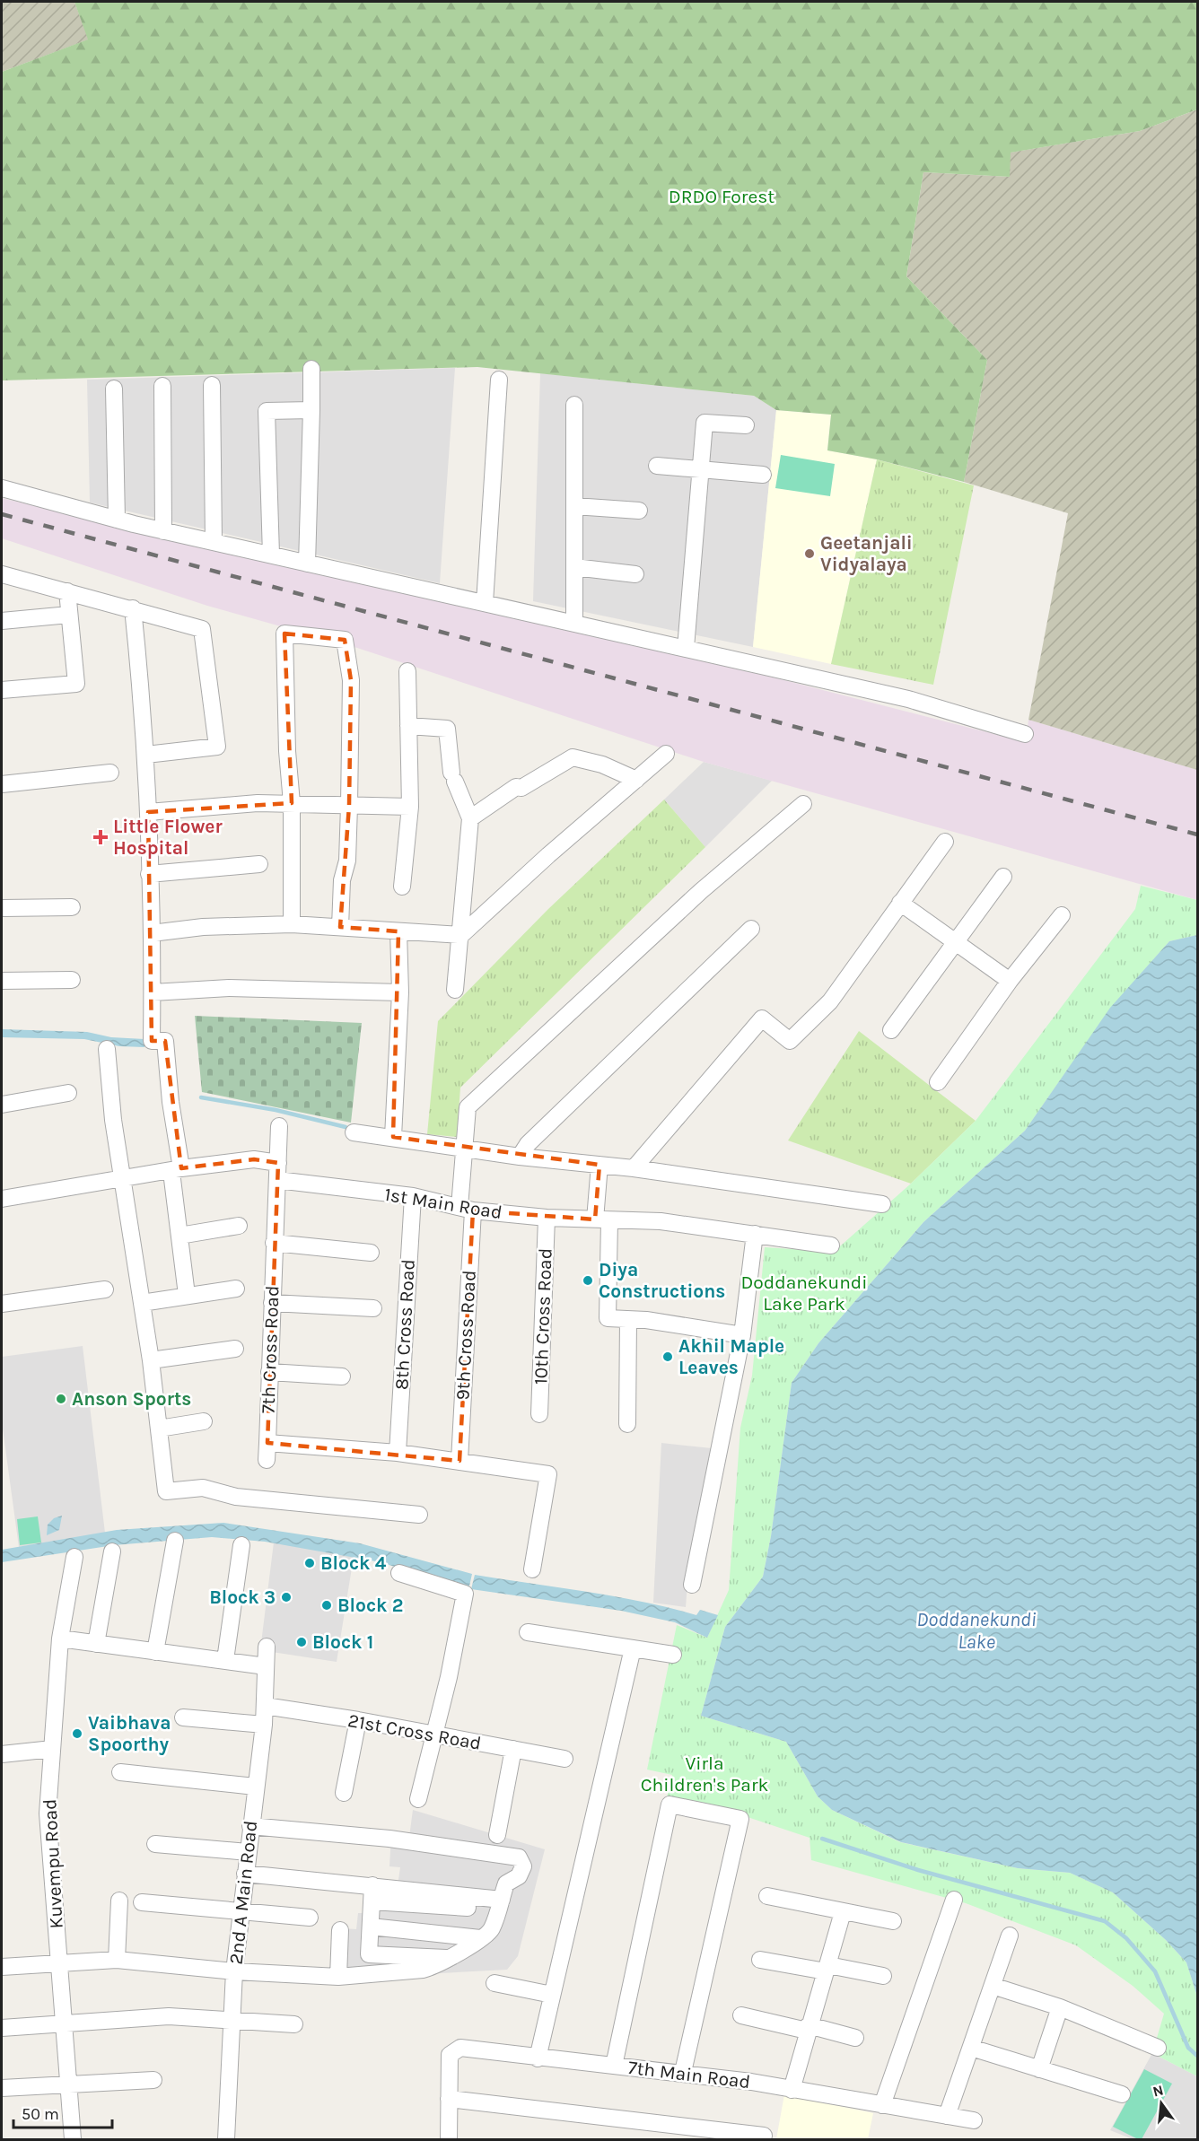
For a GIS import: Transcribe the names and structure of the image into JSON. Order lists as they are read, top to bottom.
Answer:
{
  "streets": {
    "street": [
      "1st Main Road",
      "10th Cross Road",
      "8th Cross Road",
      "9th Cross Road",
      "7th Cross Road",
      "21st Cross Road",
      "Kuvempu Road",
      "2nd A Main Road",
      "7th Main Road"
    ]
  },
  "crossings": [
    ["1st Main Road", "10th Cross Road"],
    ["1st Main Road", "8th Cross Road"],
    ["1st Main Road", "9th Cross Road"],
    ["1st Main Road", "7th Cross Road"],
    ["21st Cross Road", "2nd A Main Road"]
  ],
  "water": ["Doddanekundi Lake"],
  "parks": ["DRDO Forest", "Doddanekundi Lake Park", "Virla Children's Park"],
  "places": {
    "other": [
      "Geetanjali Vidyalaya",
      "Diya Constructions",
      "Akhil Maple Leaves",
      "Anson Sports",
      "Block 4",
      "Block 3",
      "Block 2",
      "Block 1",
      "Vaibhava Spoorthy"
    ],
    "health": ["Little Flower Hospital"]
  },
  "scale_bar": "50 m",
  "north": "top"
}
